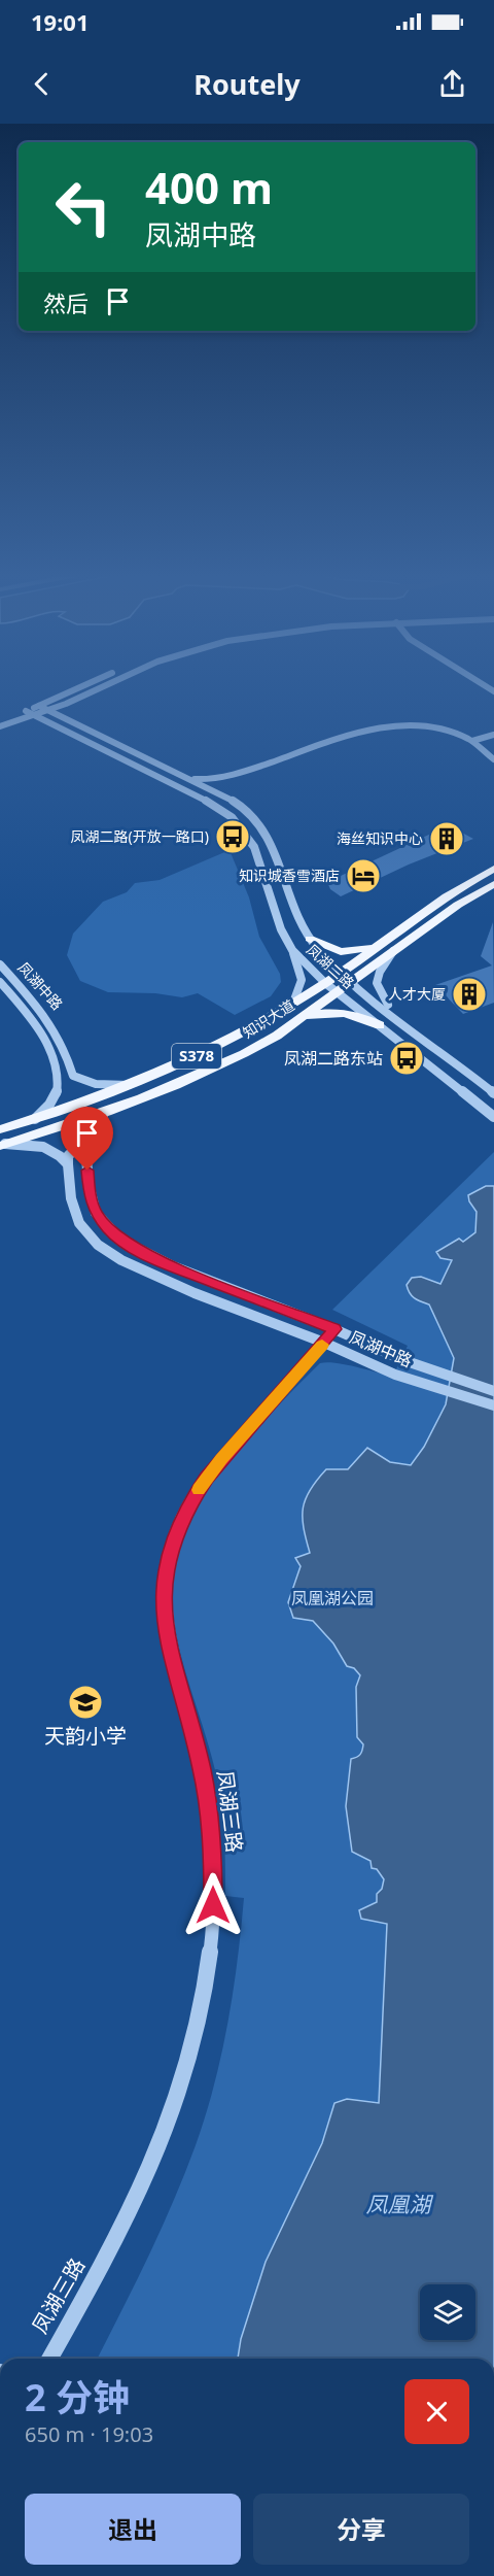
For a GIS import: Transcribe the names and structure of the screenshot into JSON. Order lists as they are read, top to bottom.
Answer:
{
  "streets": {
    "main road": ["知识大道", "S378"],
    "street": ["凤湖二路", "凤湖中路", "凤湖三路"]
  },
  "crossings": [
    ["凤湖二路", "知识大道"],
    ["凤湖中路", "知识大道"],
    ["凤湖中路", "凤湖三路"]
  ],
  "water": ["凤凰湖"],
  "parks": ["凤凰湖公园"],
  "places": {
    "bus stop": ["凤湖二路(开放一路口)", "凤湖二路东站"],
    "building": ["海丝知识中心", "人才大厦"],
    "hotel": ["知识城香雪酒店"],
    "school or university": ["天韵小学"]
  },
  "page": {
    "status": "19:01",
    "header": "Routely",
    "turn": ["400 m", "凤湖中路"],
    "then": "然后",
    "heading": ["2 分钟", "650 m · 19:03"],
    "buttons": ["退出", "分享"]
  }
}
